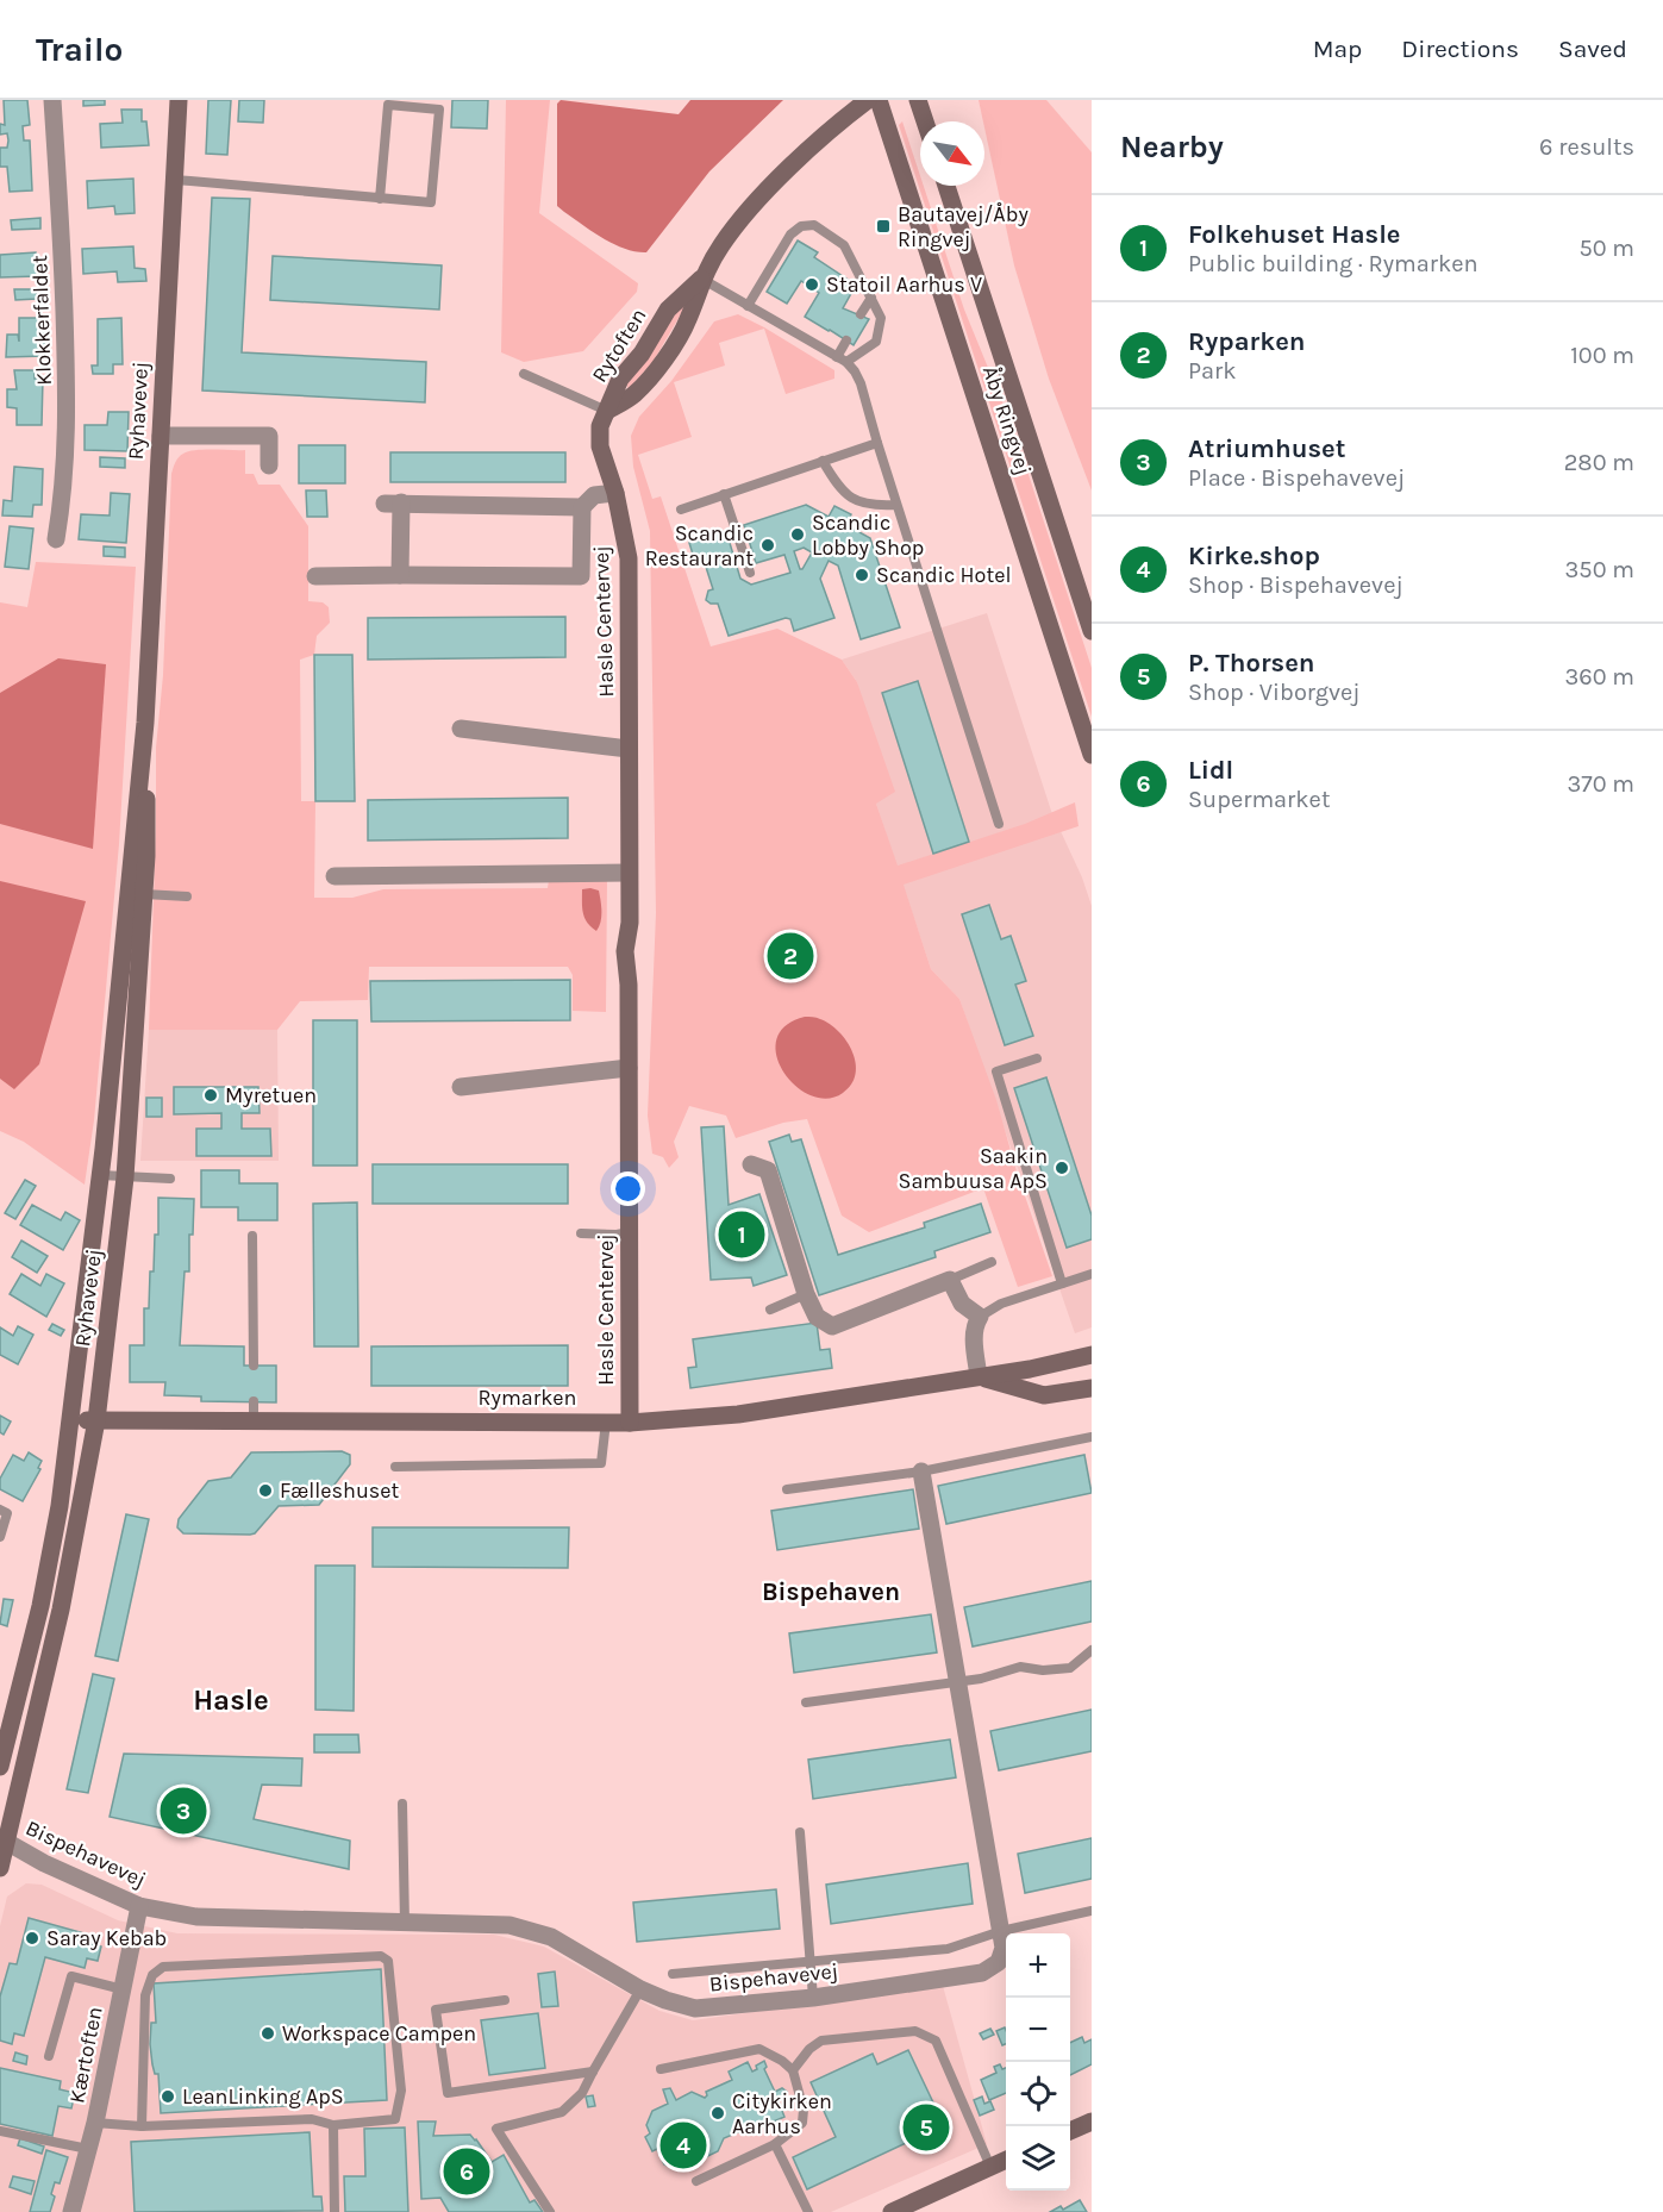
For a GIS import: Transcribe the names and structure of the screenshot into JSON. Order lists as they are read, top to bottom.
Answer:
{
  "streets": {
    "street": [
      "Klokkerfaldet",
      "Rytoften",
      "Ryhavevej",
      "Åby Ringvej",
      "Hasle Centervej",
      "Rymarken",
      "Bispehavevej",
      "Kærtoften"
    ]
  },
  "crossings": [
    ["Rytoften", "Hasle Centervej"],
    ["Ryhavevej", "Rymarken"],
    ["Ryhavevej", "Bispehavevej"],
    ["Hasle Centervej", "Rymarken"],
    ["Bispehavevej", "Kærtoften"]
  ],
  "districts": ["Bispehaven", "Hasle"],
  "places": {
    "transit": ["Bautavej/Åby Ringvej"],
    "other": [
      "Statoil Aarhus V",
      "Scandic Lobby Shop",
      "Scandic Restaurant",
      "Scandic Hotel",
      "Myretuen",
      "Saakin Sambuusa ApS",
      "Fælleshuset",
      "Saray Kebab",
      "Workspace Campen",
      "LeanLinking ApS",
      "Citykirken Aarhus"
    ]
  },
  "north": "bottom right",
  "page": {
    "header": "Trailo",
    "nav": ["Map", "Directions", "Saved"],
    "heading": ["Nearby", "6 results"],
    "list": [
      {
        "mark": "1",
        "name": "Folkehuset Hasle",
        "note": "Public building · Rymarken",
        "value": "50 m"
      },
      {
        "mark": "2",
        "name": "Ryparken",
        "note": "Park",
        "value": "100 m"
      },
      {
        "mark": "3",
        "name": "Atriumhuset",
        "note": "Place · Bispehavevej",
        "value": "280 m"
      },
      {
        "mark": "4",
        "name": "Kirke.shop",
        "note": "Shop · Bispehavevej",
        "value": "350 m"
      },
      {
        "mark": "5",
        "name": "P. Thorsen",
        "note": "Shop · Viborgvej",
        "value": "360 m"
      },
      {
        "mark": "6",
        "name": "Lidl",
        "note": "Supermarket",
        "value": "370 m"
      }
    ],
    "pins": [
      "2",
      "1",
      "3",
      "5",
      "4",
      "6"
    ],
    "map_buttons": ["+", "−"]
  }
}
